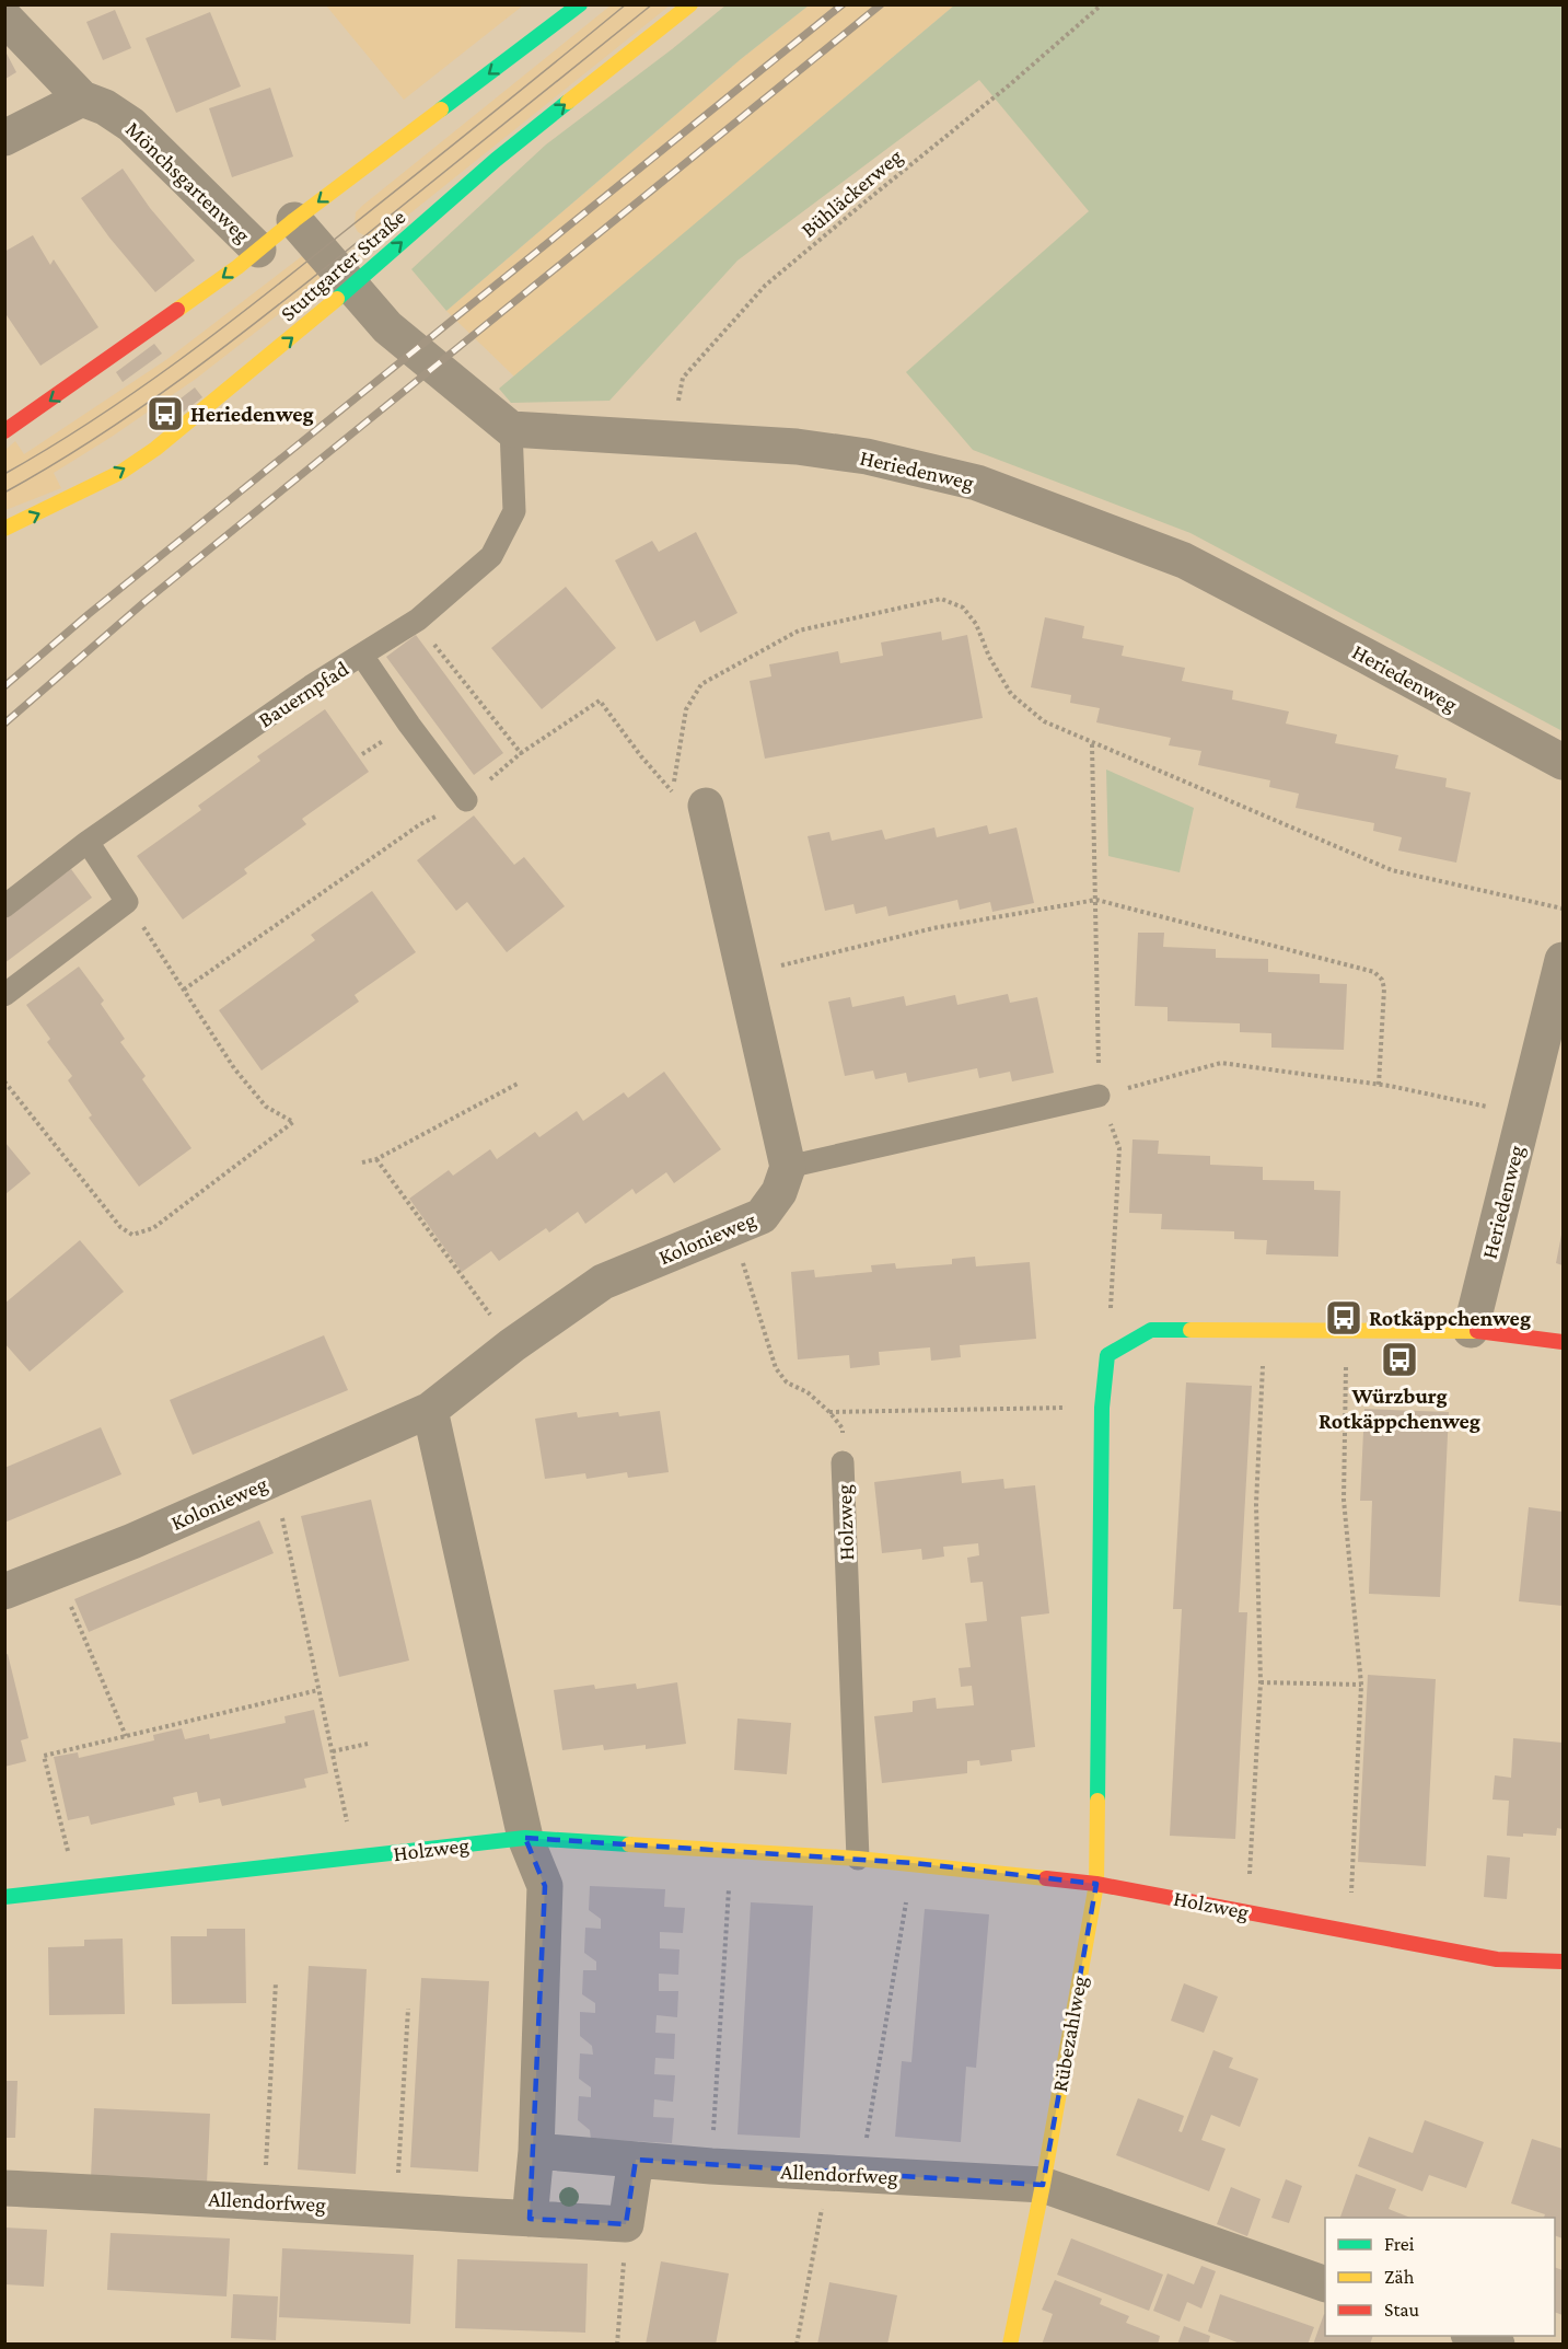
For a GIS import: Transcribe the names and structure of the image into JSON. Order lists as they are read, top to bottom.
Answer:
{
  "streets": {
    "street": [
      "Mönchsgartenweg",
      "Stuttgarter Straße",
      "Heriedenweg",
      "Kolonieweg",
      "Holzweg",
      "Rübezahlweg",
      "Allendorfweg"
    ],
    "lane": ["Bauernpfad"],
    "path": ["Bühläckerweg"]
  },
  "crossings": [
    ["Bühläckerweg", "Heriedenweg"],
    ["Heriedenweg", "Bauernpfad"],
    ["Holzweg", "Rübezahlweg"],
    ["Rübezahlweg", "Allendorfweg"]
  ],
  "places": {
    "bus stop": ["Heriedenweg", "Rotkäppchenweg", "Würzburg Rotkäppchenweg"]
  },
  "legend": ["Frei", "Zäh", "Stau"]
}
